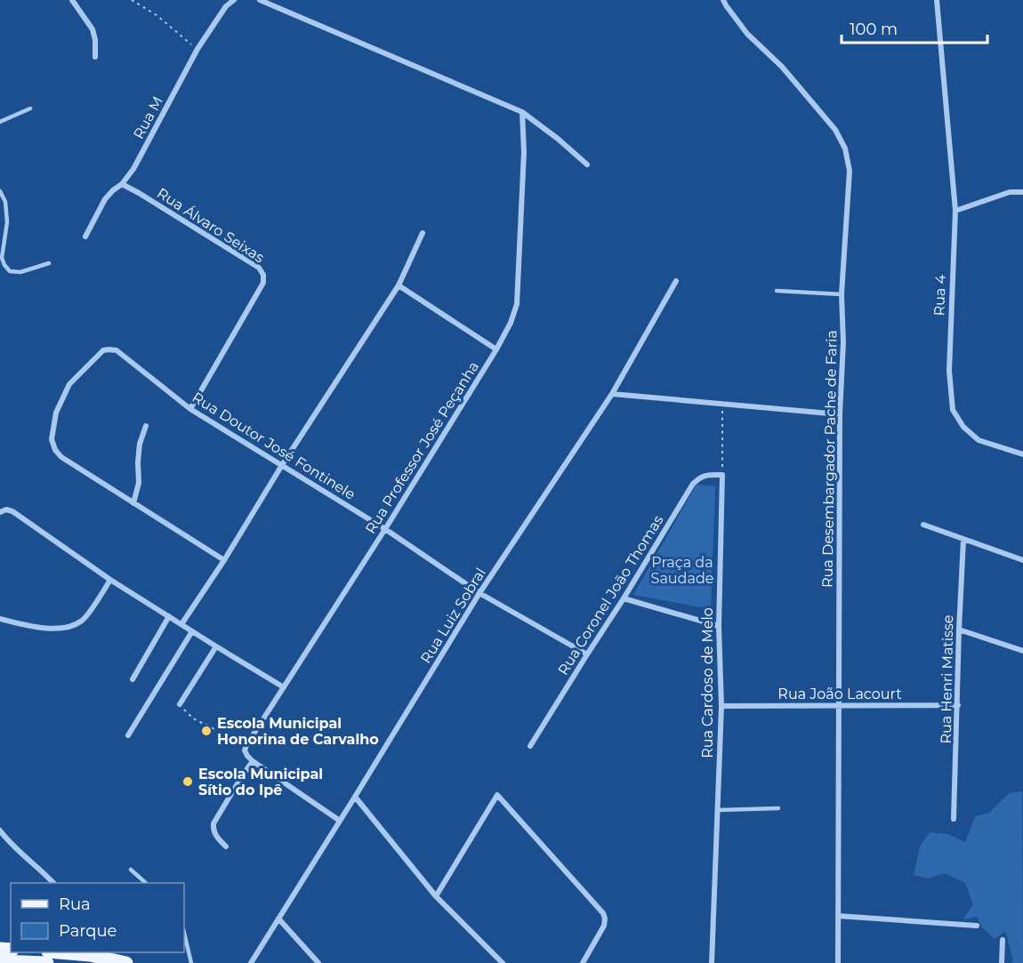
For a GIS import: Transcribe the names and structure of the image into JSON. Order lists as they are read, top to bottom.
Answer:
{
  "streets": {
    "street": [
      "Rua M",
      "Rua Álvaro Seixas",
      "Rua 4",
      "Rua Doutor José Fontinele",
      "Rua Professor José Peçanha",
      "Rua Desembargador Pache de Faria",
      "Rua Coronel João Thomas",
      "Rua Luiz Sobral",
      "Rua Henri Matisse",
      "Rua Cardoso de Melo",
      "Rua João Lacourt"
    ]
  },
  "crossings": [
    ["Rua M", "Rua Álvaro Seixas"],
    ["Rua Álvaro Seixas", "Rua Doutor José Fontinele"],
    ["Rua Doutor José Fontinele", "Rua Professor José Peçanha"],
    ["Rua Doutor José Fontinele", "Rua Coronel João Thomas"],
    ["Rua Doutor José Fontinele", "Rua Luiz Sobral"],
    ["Rua Desembargador Pache de Faria", "Rua João Lacourt"],
    ["Rua Coronel João Thomas", "Rua Cardoso de Melo"],
    ["Rua Henri Matisse", "Rua João Lacourt"],
    ["Rua Cardoso de Melo", "Rua João Lacourt"]
  ],
  "parks": ["Praça da Saudade"],
  "places": ["Escola Municipal Honorina de Carvalho", "Escola Municipal Sítio do Ipê"],
  "legend": ["Rua", "Parque"],
  "scale_bar": "100 m"
}
